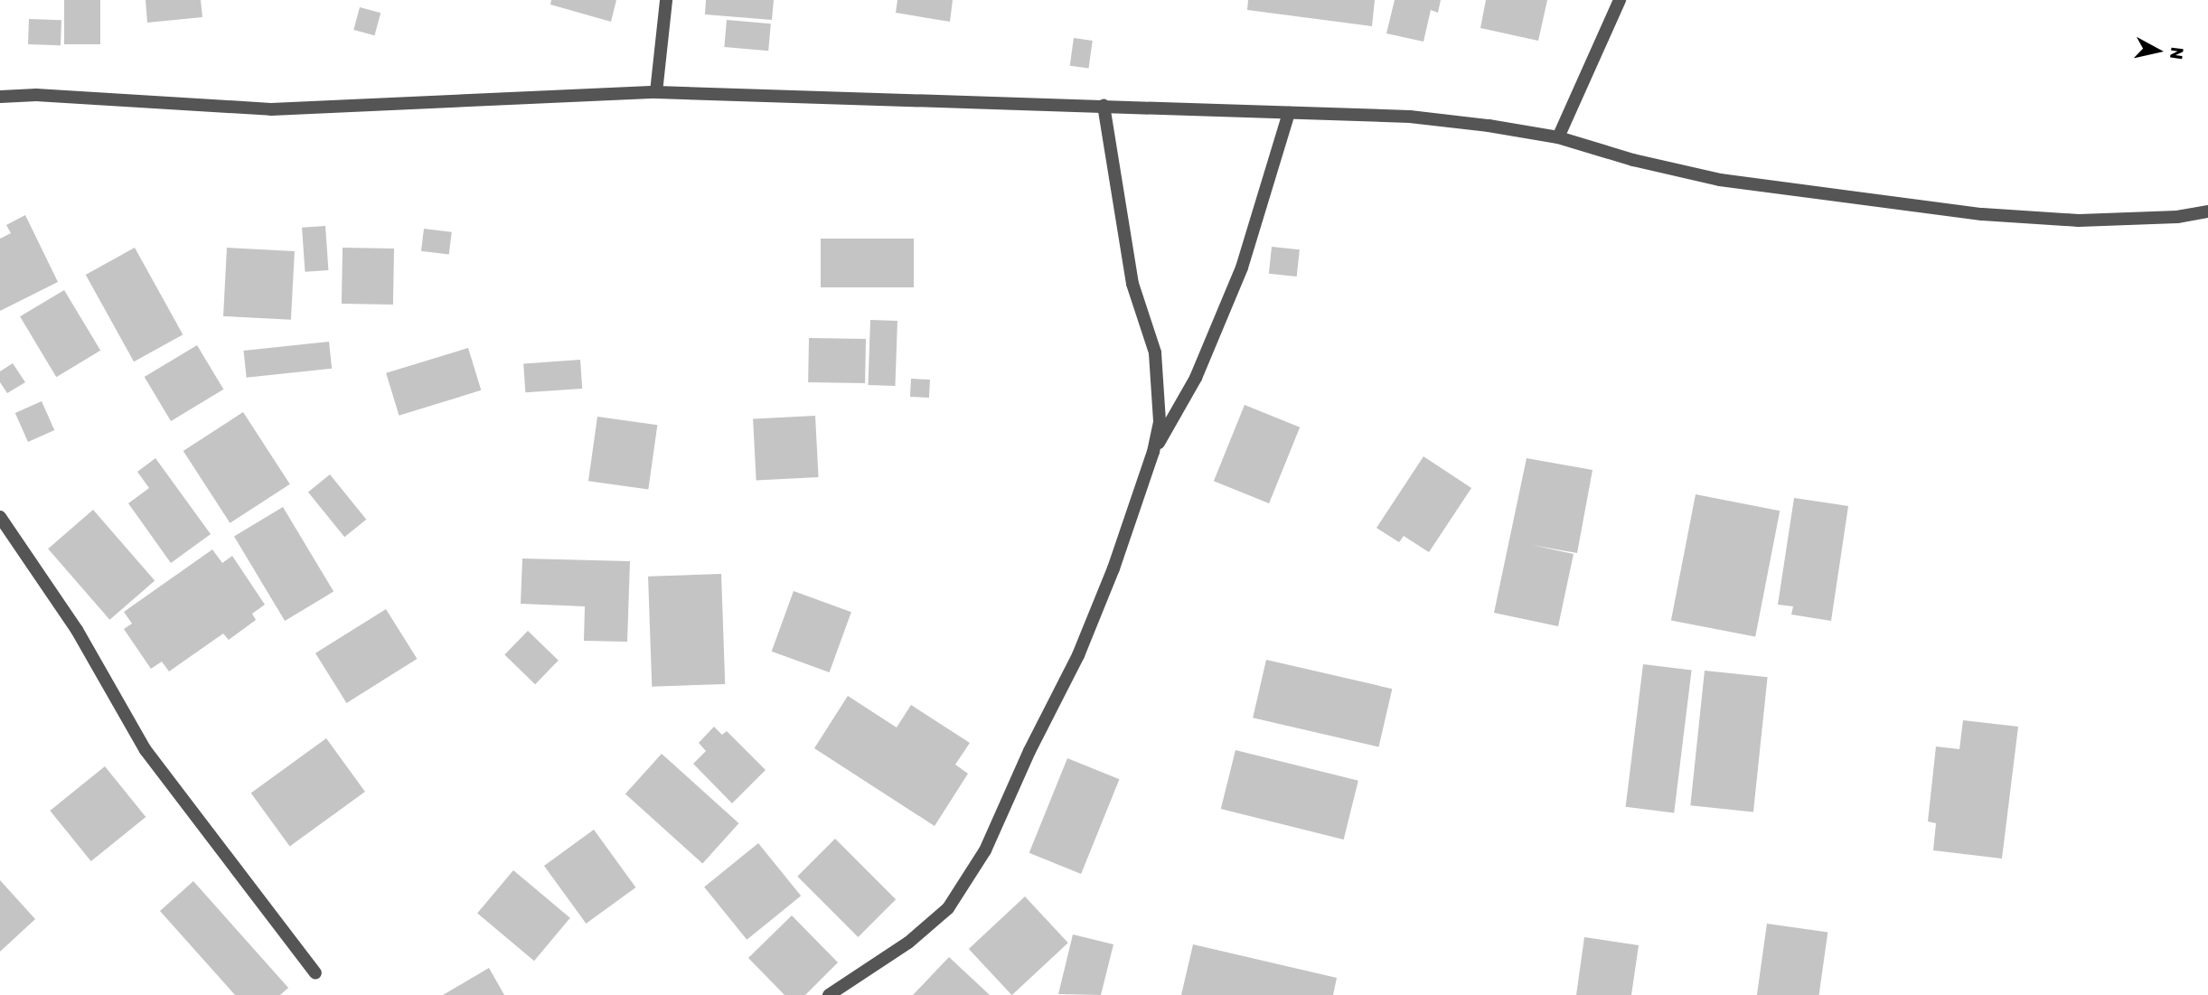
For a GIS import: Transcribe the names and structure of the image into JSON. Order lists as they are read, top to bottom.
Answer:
{
  "north": "right"
}
